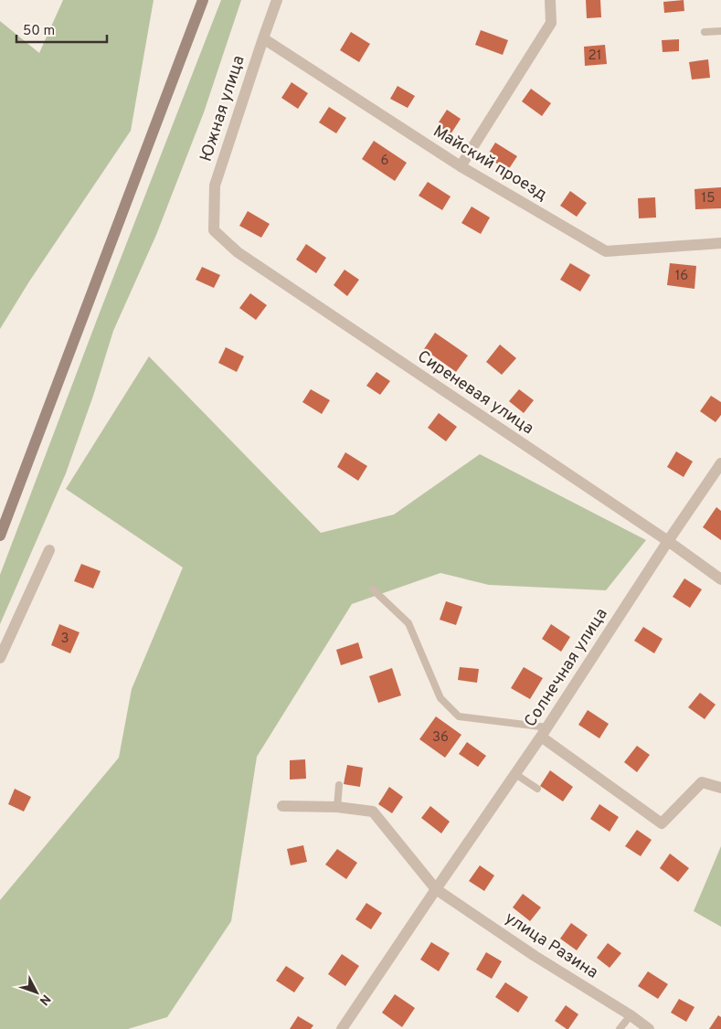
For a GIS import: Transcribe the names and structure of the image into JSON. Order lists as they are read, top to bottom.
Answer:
{
  "streets": {
    "street": [
      "Южная улица",
      "Майский проезд",
      "Сиреневая улица",
      "Солнечная улица",
      "улица Разина"
    ]
  },
  "crossings": [
    ["Южная улица", "Майский проезд"],
    ["Южная улица", "Сиреневая улица"],
    ["Сиреневая улица", "Солнечная улица"],
    ["Солнечная улица", "улица Разина"]
  ],
  "house_numbers": [
    "21",
    "6",
    "15",
    "16",
    "3",
    "36"
  ],
  "scale_bar": "50 m",
  "north": "bottom right"
}
